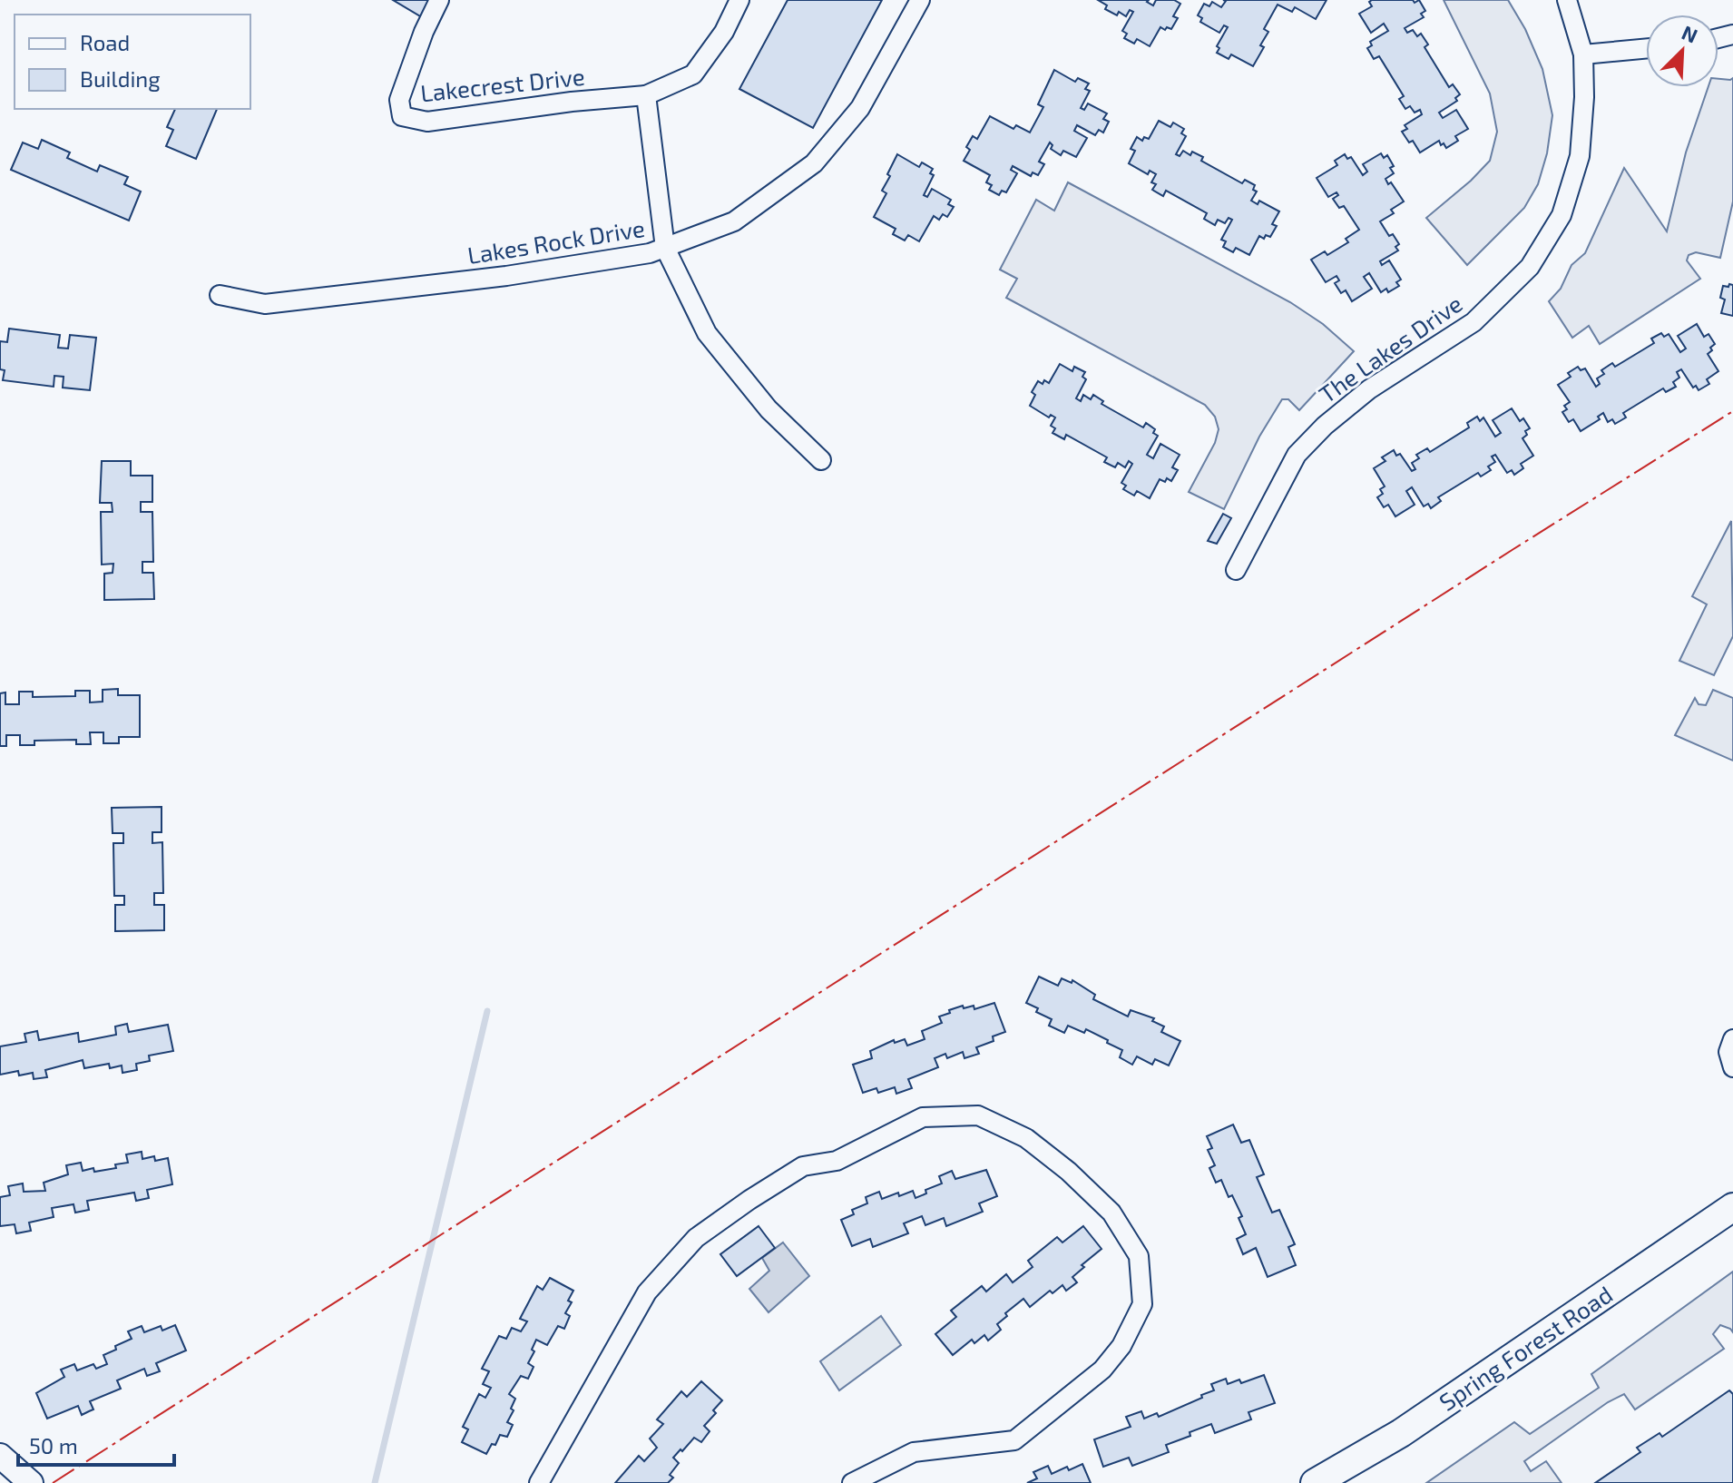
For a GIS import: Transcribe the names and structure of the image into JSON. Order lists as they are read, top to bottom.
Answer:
{
  "streets": {
    "main road": ["Spring Forest Road"],
    "street": ["Lakecrest Drive", "Lakes Rock Drive", "The Lakes Drive"]
  },
  "legend": ["Road", "Building"],
  "scale_bar": "50 m",
  "north": "top right"
}
